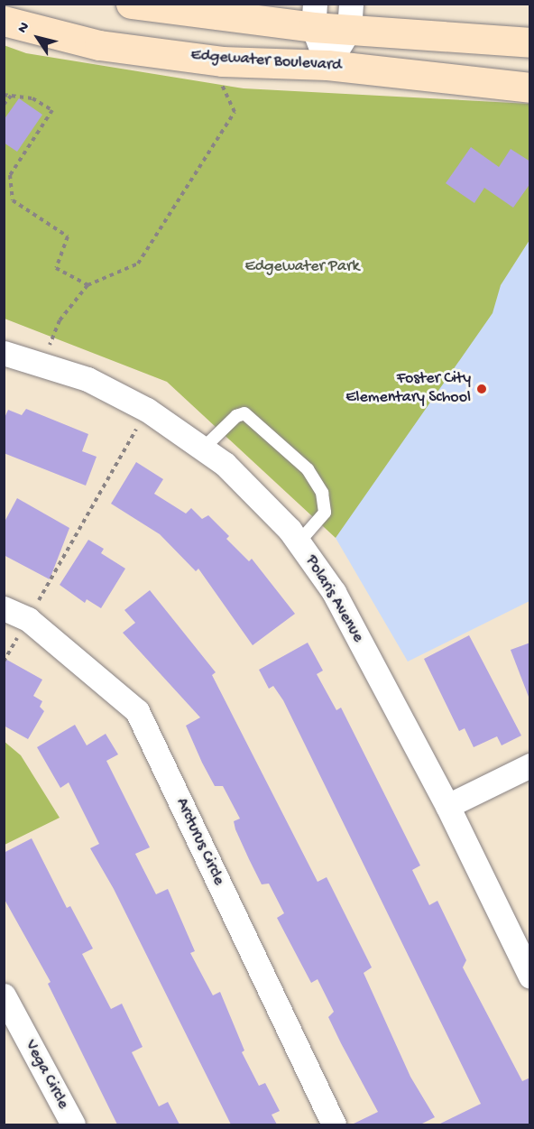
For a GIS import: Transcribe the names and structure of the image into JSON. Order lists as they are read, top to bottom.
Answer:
{
  "streets": {
    "main road": ["Edgewater Boulevard"],
    "street": ["Polaris Avenue", "Arcturus Circle", "Vega Circle"]
  },
  "parks": ["Edgewater Park"],
  "places": ["Foster City Elementary School"],
  "north": "top left"
}
